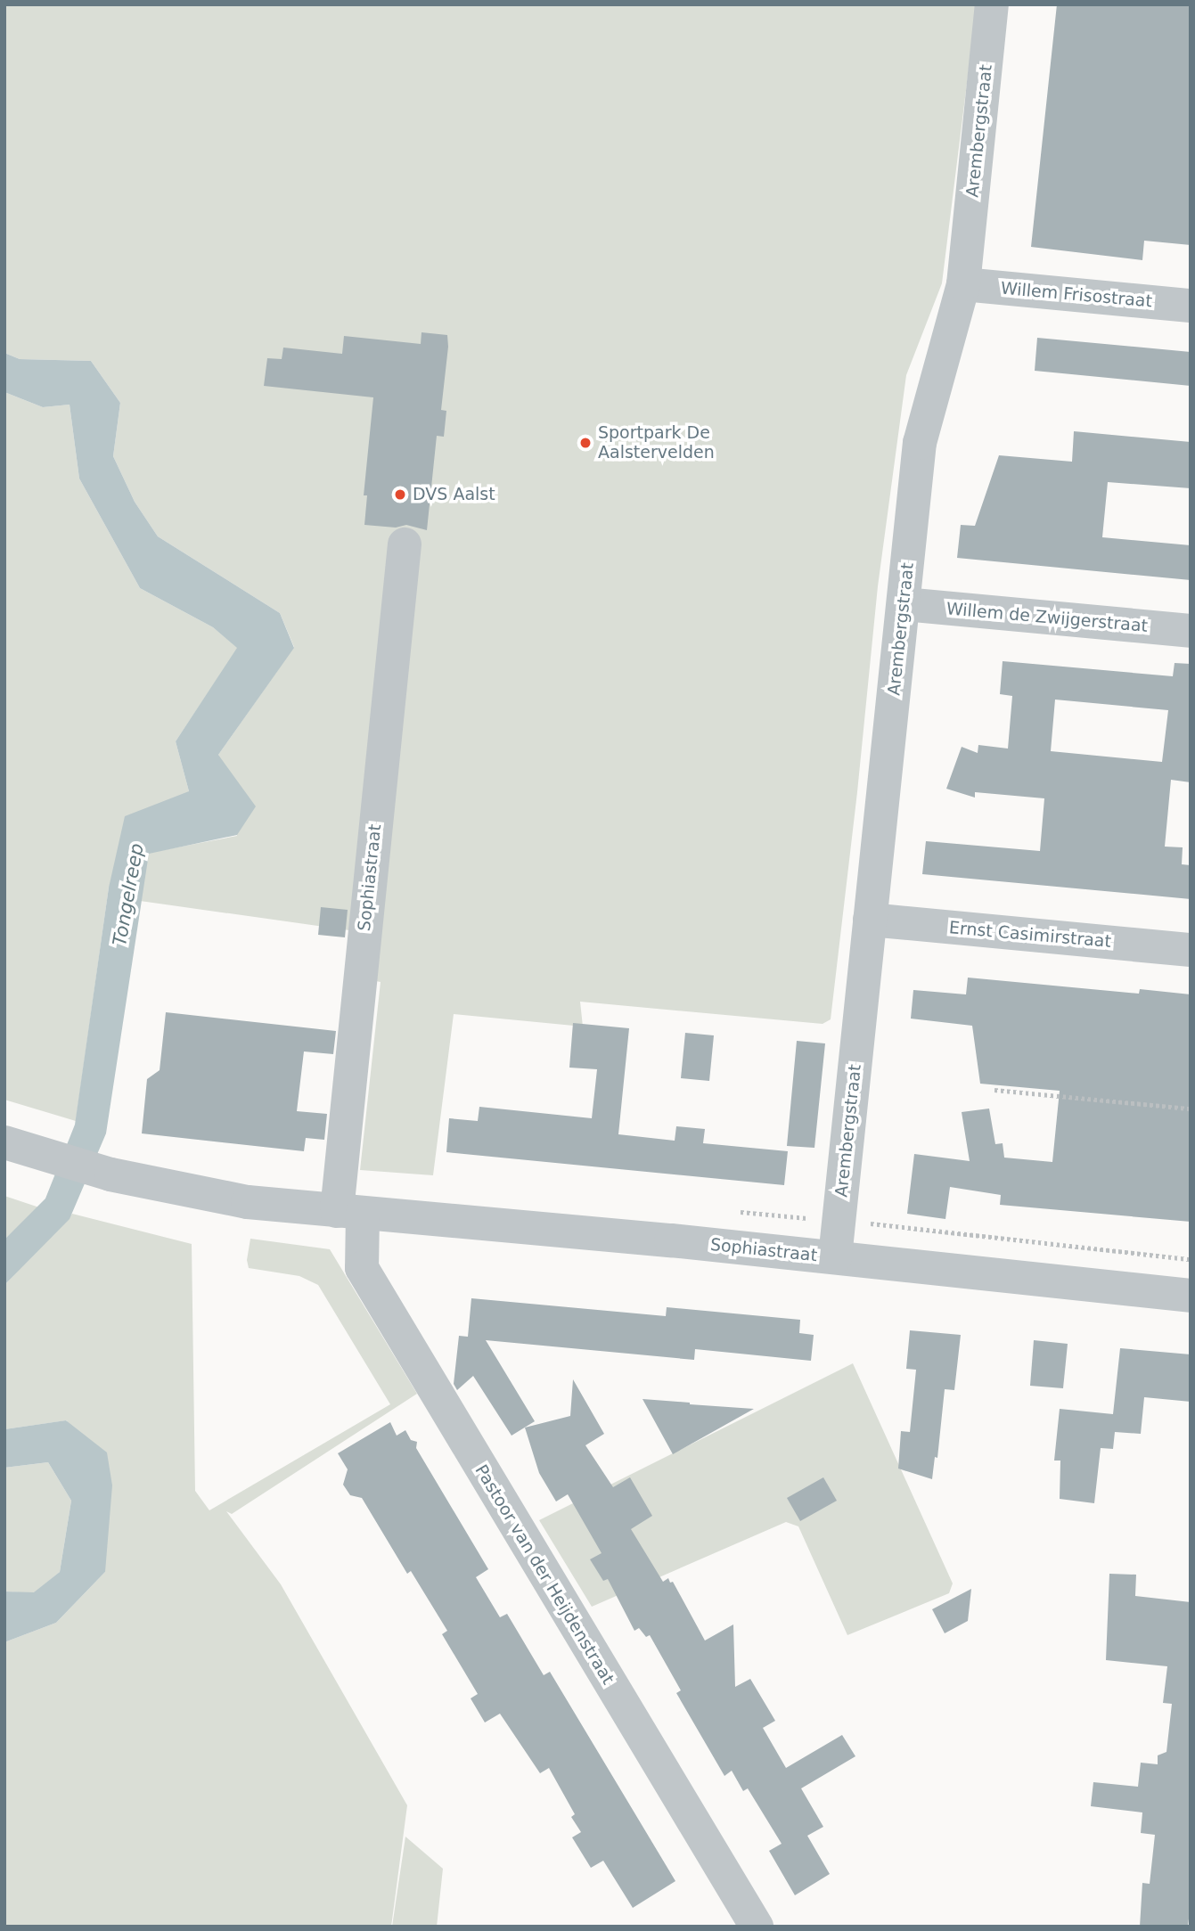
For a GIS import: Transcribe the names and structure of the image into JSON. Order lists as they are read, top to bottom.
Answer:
{
  "streets": {
    "street": [
      "Arembergstraat",
      "Willem Frisostraat",
      "Willem de Zwijgerstraat",
      "Sophiastraat",
      "Ernst Casimirstraat",
      "Pastoor van der Heijdenstraat"
    ]
  },
  "crossings": [
    ["Arembergstraat", "Willem Frisostraat"],
    ["Arembergstraat", "Willem de Zwijgerstraat"],
    ["Arembergstraat", "Sophiastraat"],
    ["Arembergstraat", "Ernst Casimirstraat"],
    ["Sophiastraat", "Pastoor van der Heijdenstraat"]
  ],
  "water": ["Tongelreep"],
  "places": ["Sportpark De Aalstervelden", "DVS Aalst"]
}
